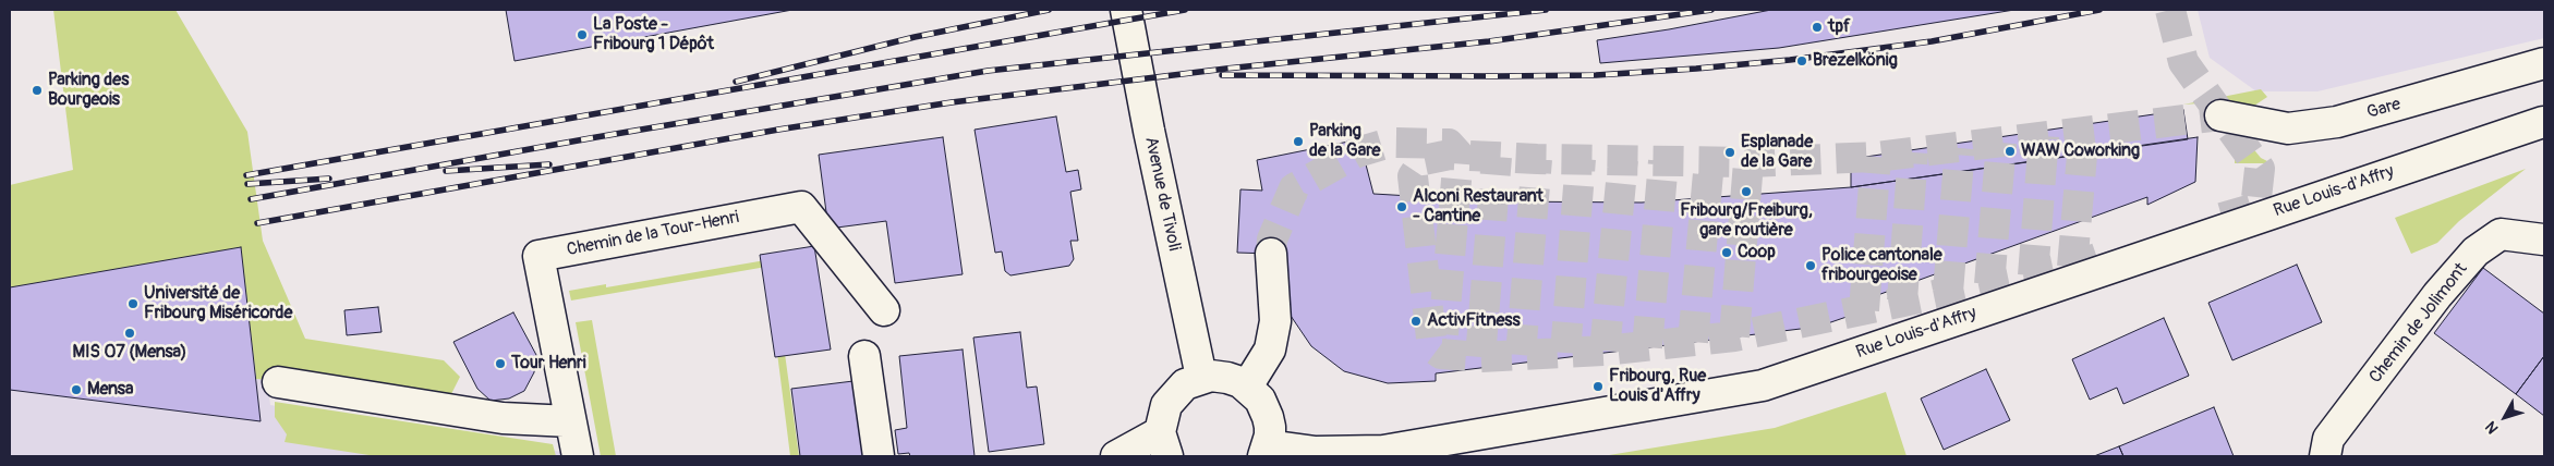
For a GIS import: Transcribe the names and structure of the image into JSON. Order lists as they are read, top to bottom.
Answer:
{
  "streets": {
    "main road": [
      "Gare",
      "Rue Louis-d'Affry",
      "Avenue de Tivoli",
      "Chemin de la Tour-Henri",
      "Chemin de Jolimont"
    ]
  },
  "places": [
    "tpf",
    "La Poste - Fribourg 1 Dépôt",
    "Brezelkönig",
    "Parking des Bourgeois",
    "Parking de la Gare",
    "WAW Coworking",
    "Esplanade de la Gare",
    "Fribourg/Freiburg, gare routière",
    "Alconi Restaurant - Cantine",
    "Coop",
    "Police cantonale fribourgeoise",
    "Université de Fribourg Miséricorde",
    "ActivFitness",
    "MIS 07 (Mensa)",
    "Tour Henri",
    "Fribourg, Rue Louis d'Affry",
    "Mensa"
  ],
  "north": "bottom left"
}
